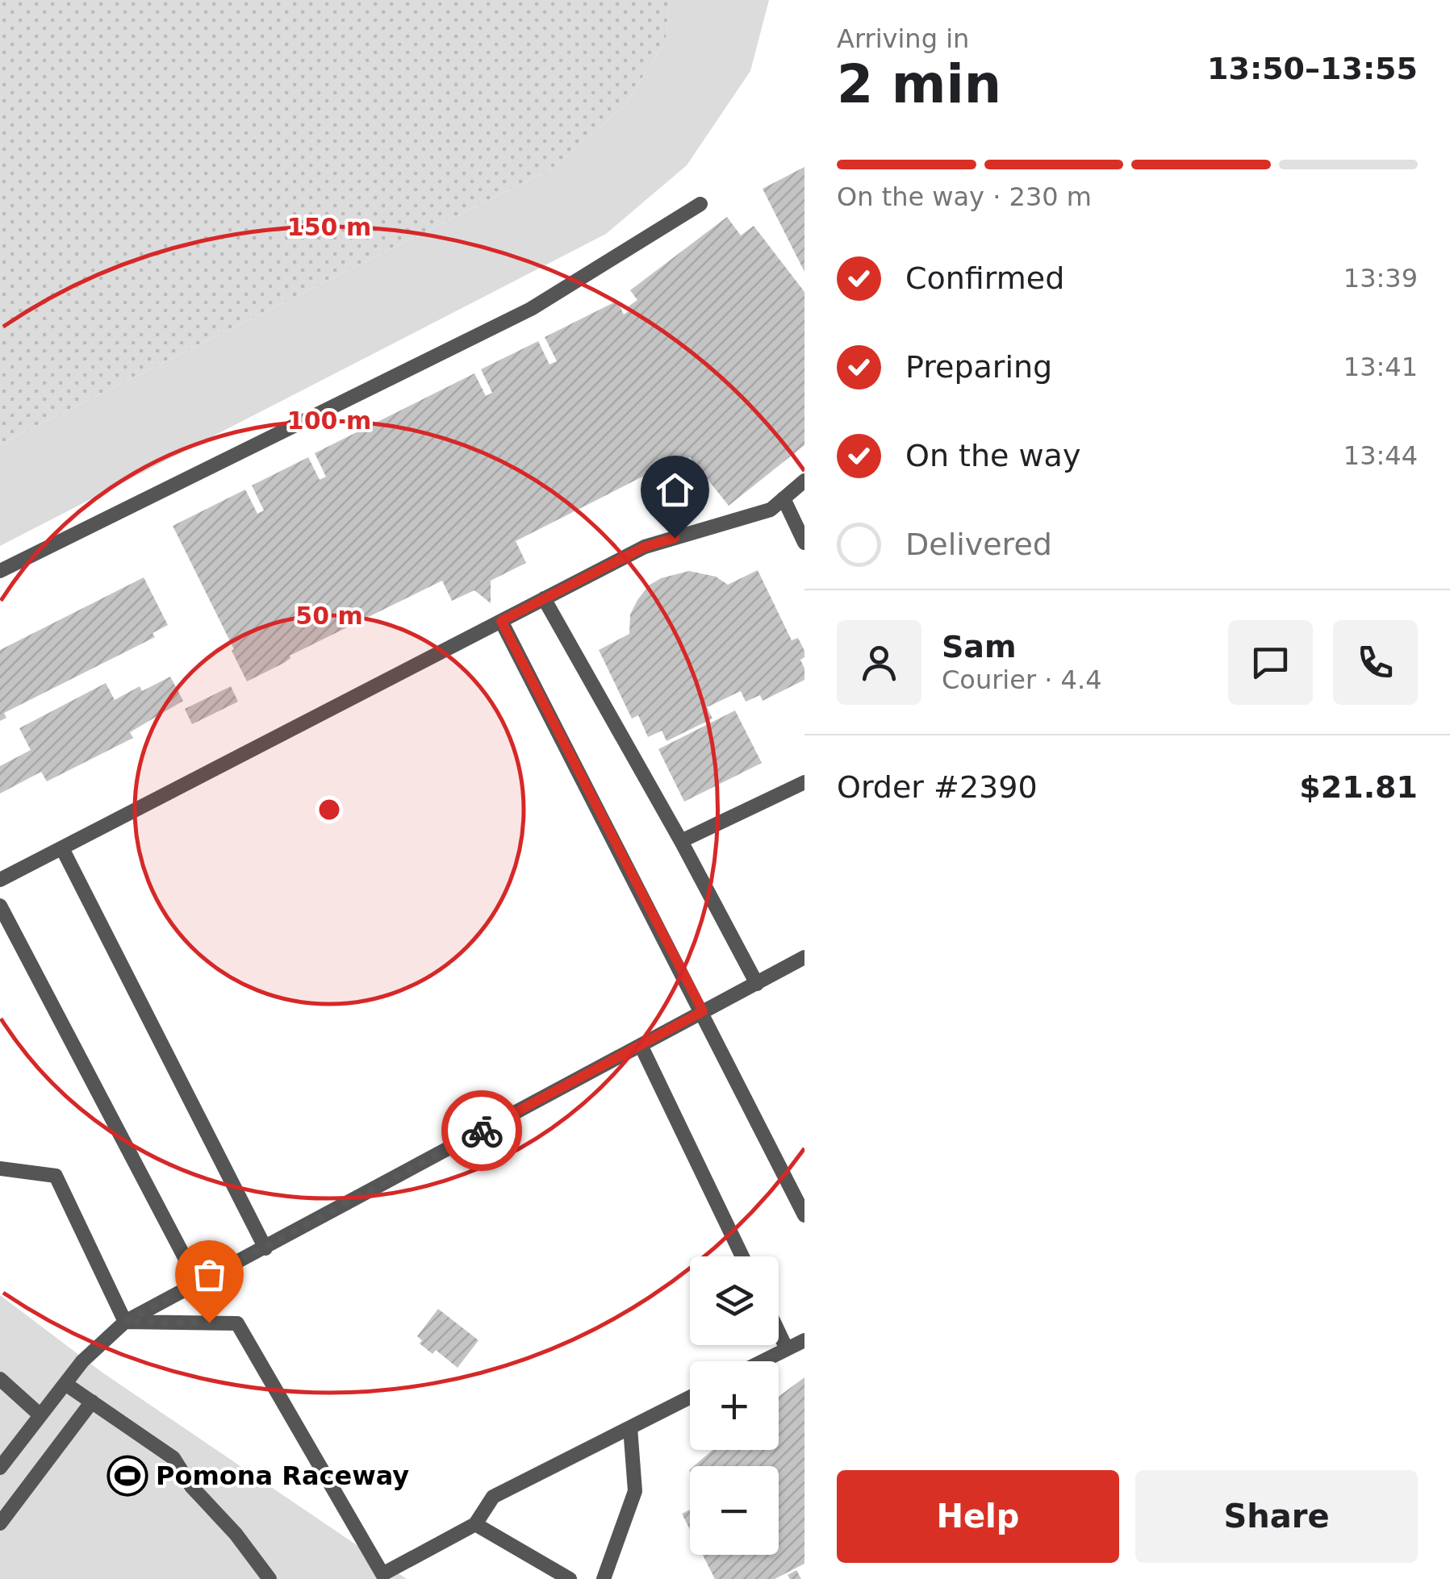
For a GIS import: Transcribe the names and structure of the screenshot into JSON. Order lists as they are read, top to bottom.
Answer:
{
  "places": {
    "sports": ["Pomona Raceway"]
  },
  "page": {
    "heading": ["2 min", "Arriving in", "13:50–13:55"],
    "panel": [
      "Sam",
      "Courier · 4.4",
      "Order #2390",
      "$21.81"
    ],
    "bar": "On the way · 230 m",
    "list": [
      ["Confirmed", "13:39"],
      ["Preparing", "13:41"],
      ["On the way", "13:44"],
      "Delivered"
    ],
    "map_buttons": ["+", "−"],
    "buttons": ["Help", "Share"]
  },
  "rings": ["150 m", "100 m", "50 m"]
}
